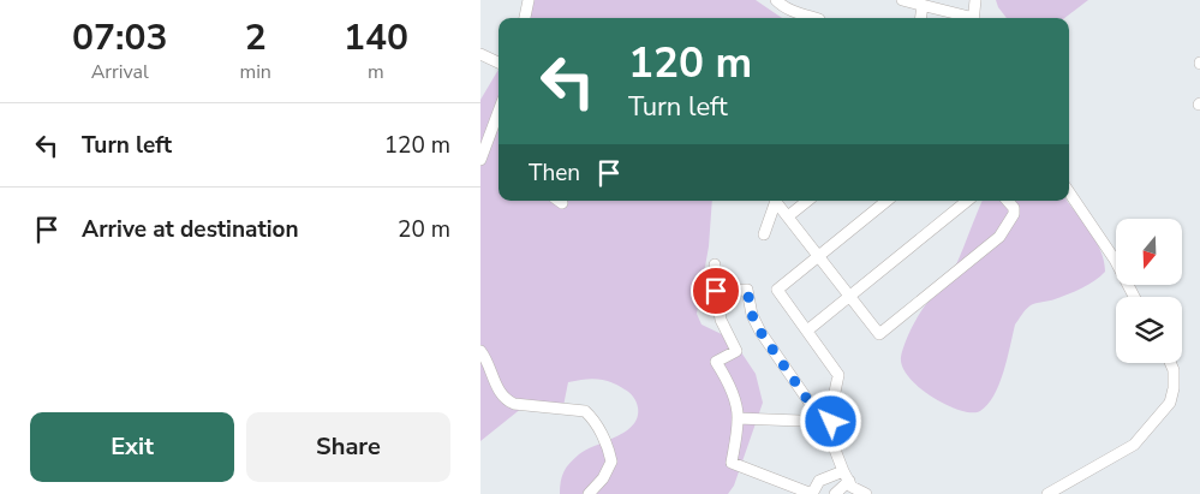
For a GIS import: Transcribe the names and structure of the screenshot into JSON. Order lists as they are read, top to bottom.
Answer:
{
  "north": "bottom",
  "page": {
    "eta": [
      "07:03",
      "Arrival",
      "2",
      "min",
      "140",
      "m"
    ],
    "turn": ["120 m", "Turn left"],
    "list": [
      {
        "name": "Turn left",
        "value": "120 m"
      },
      {
        "name": "Arrive at destination",
        "value": "20 m"
      }
    ],
    "then": "Then",
    "buttons": ["Exit", "Share"]
  }
}
